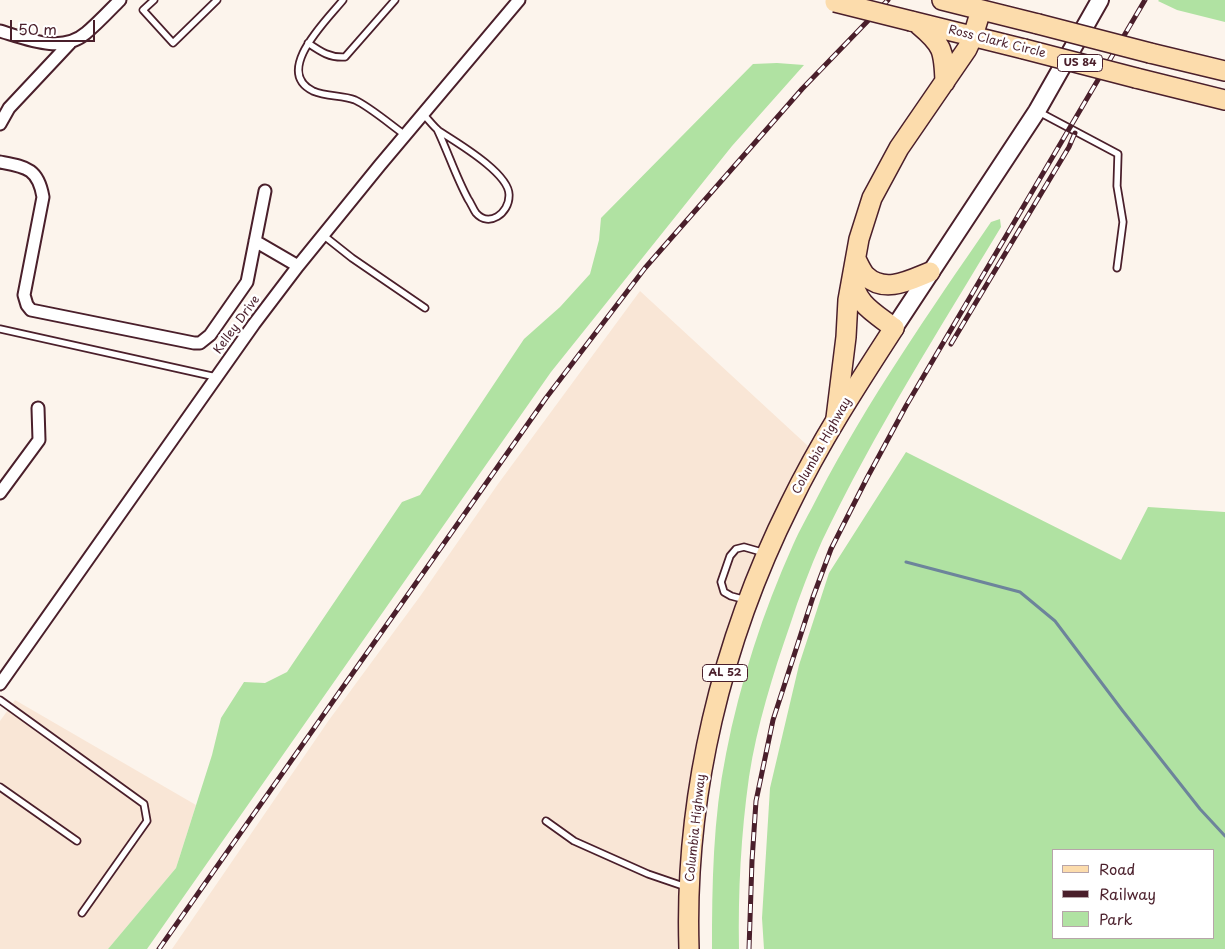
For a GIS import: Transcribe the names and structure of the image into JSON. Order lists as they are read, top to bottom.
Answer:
{
  "streets": {
    "main road": [
      "Ross Clark Circle",
      "US 84",
      "Columbia Highway",
      "AL 52"
    ],
    "street": ["Kelley Drive"]
  },
  "legend": ["Road", "Railway", "Park"],
  "scale_bar": "50 m"
}
